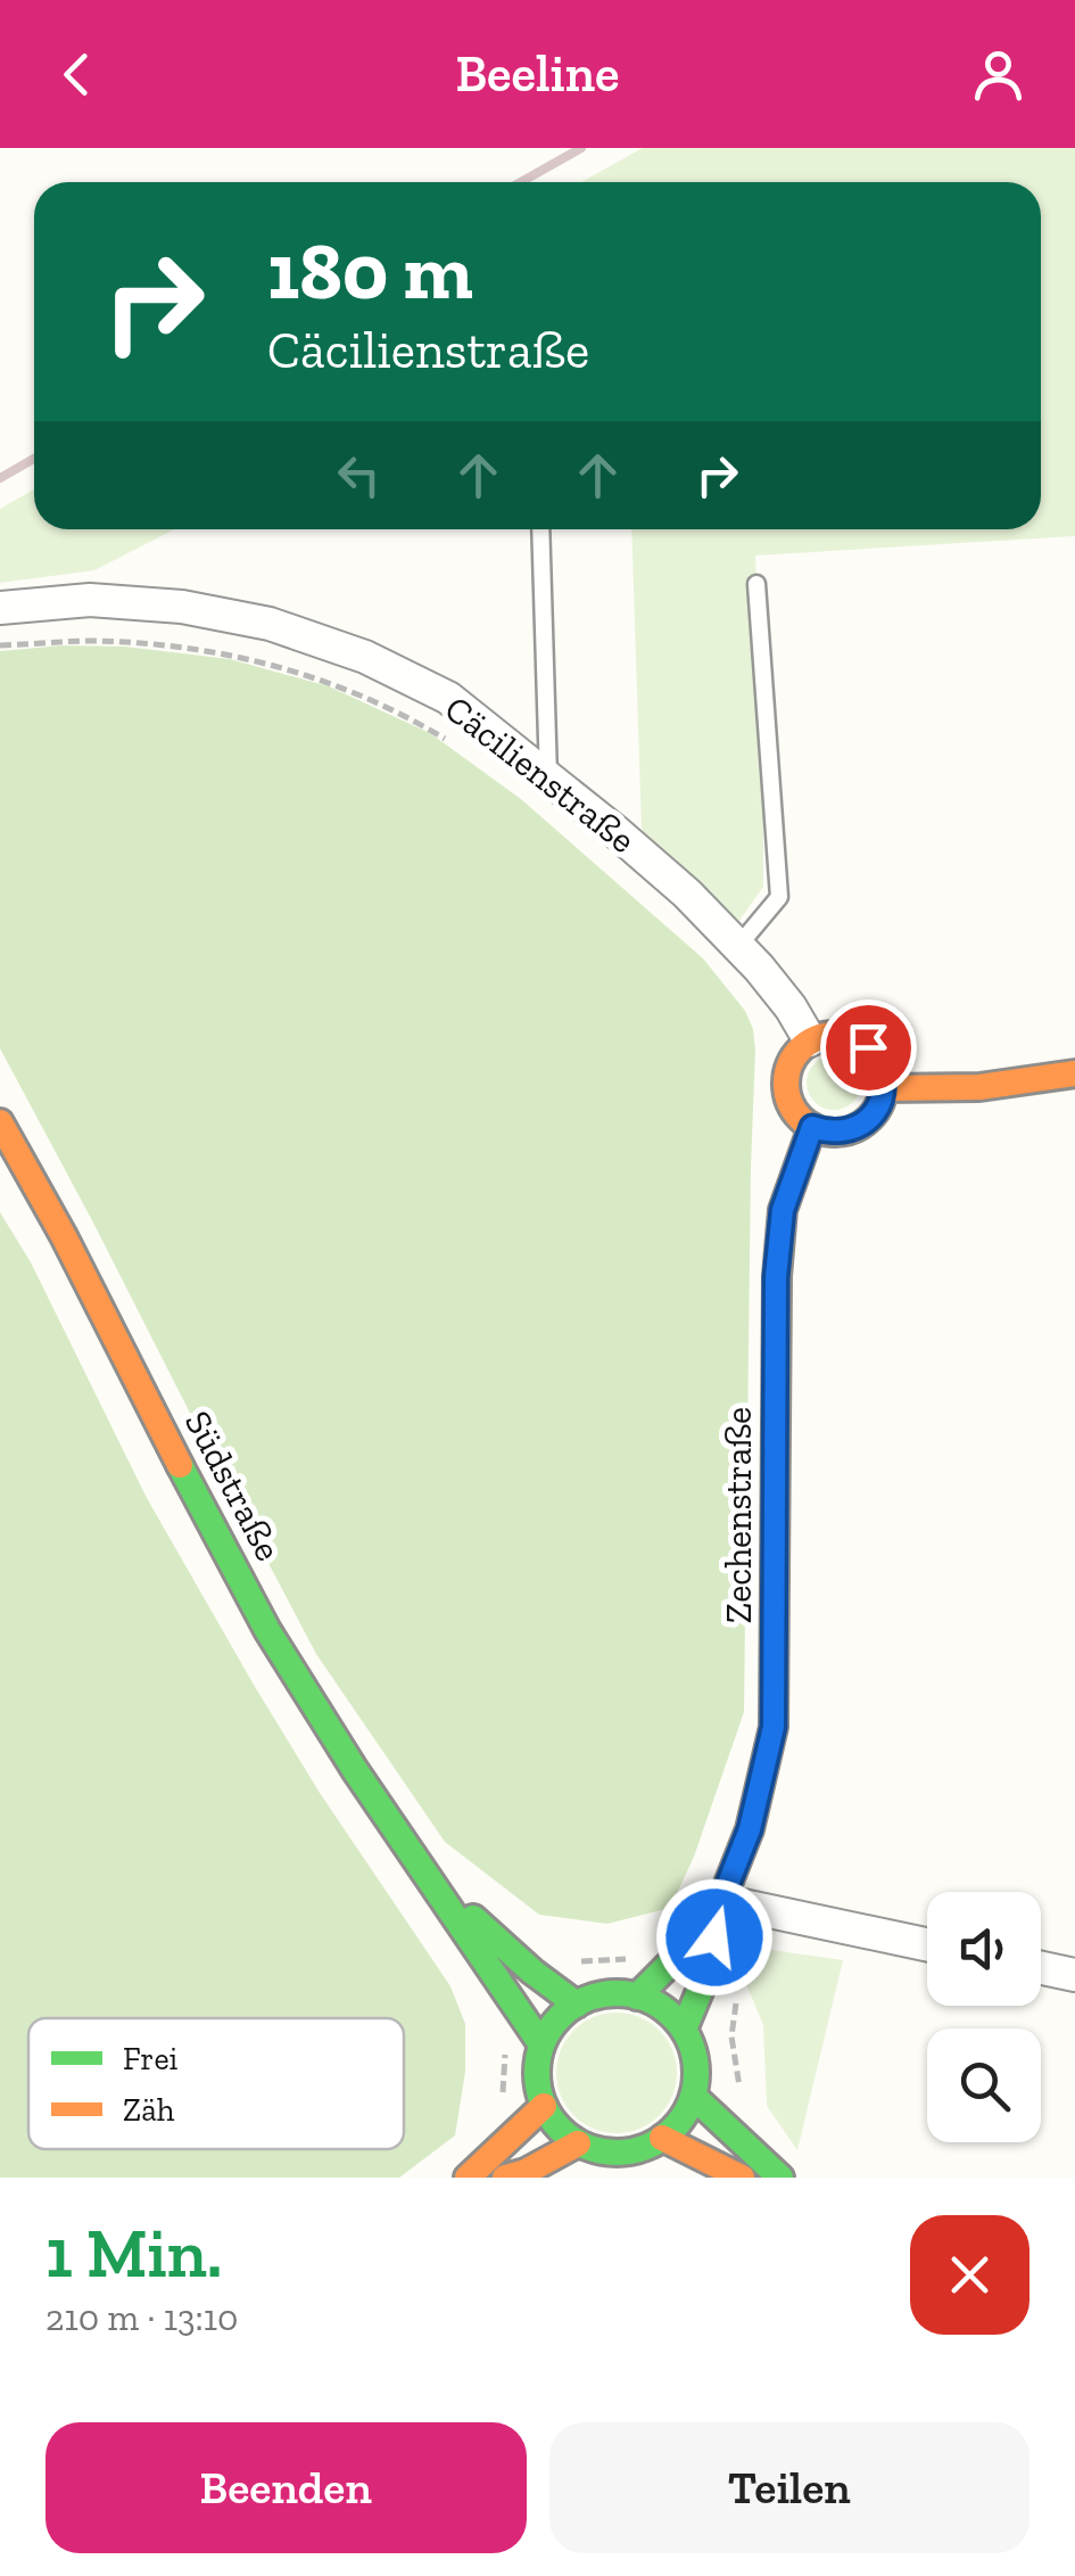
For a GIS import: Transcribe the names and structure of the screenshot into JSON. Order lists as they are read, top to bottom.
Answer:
{
  "streets": {
    "main road": ["Südstraße", "Zechenstraße"],
    "street": ["Cäcilienstraße"]
  },
  "crossings": [
    ["Cäcilienstraße", "Zechenstraße"],
    ["Südstraße", "Zechenstraße"]
  ],
  "legend": ["Frei", "Zäh"],
  "page": {
    "header": "Beeline",
    "turn": ["180 m", "Cäcilienstraße"],
    "heading": ["1 Min.", "210 m · 13:10"],
    "buttons": ["Beenden", "Teilen"]
  }
}
